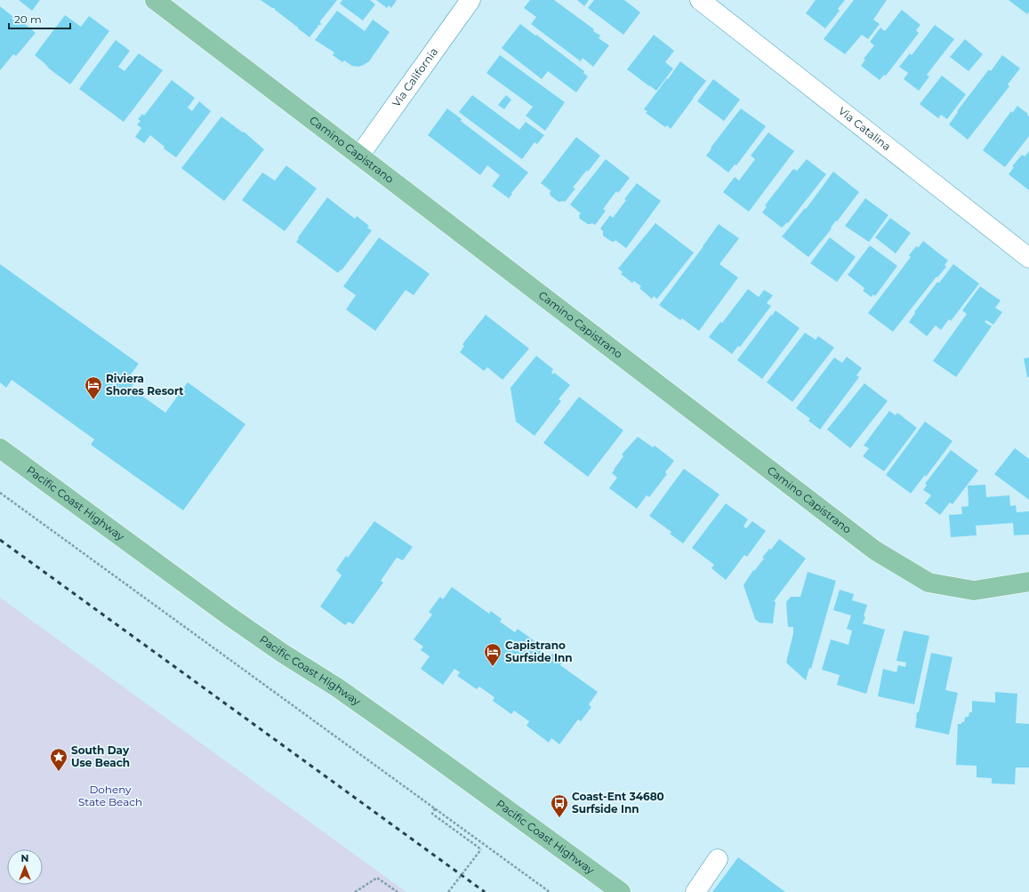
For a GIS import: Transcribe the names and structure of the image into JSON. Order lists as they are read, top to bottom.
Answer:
{
  "streets": {
    "main road": ["Camino Capistrano", "Pacific Coast Highway"],
    "street": ["Via California", "Via Catalina"]
  },
  "crossings": [
    ["Via California", "Camino Capistrano"]
  ],
  "parks": ["Doheny State Beach"],
  "places": {
    "hotel": ["Riviera Shores Resort", "Capistrano Surfside Inn"],
    "place": ["South Day Use Beach"],
    "bus stop": ["Coast-Ent 34680 Surfside Inn"]
  },
  "scale_bar": "20 m",
  "north": "top"
}
